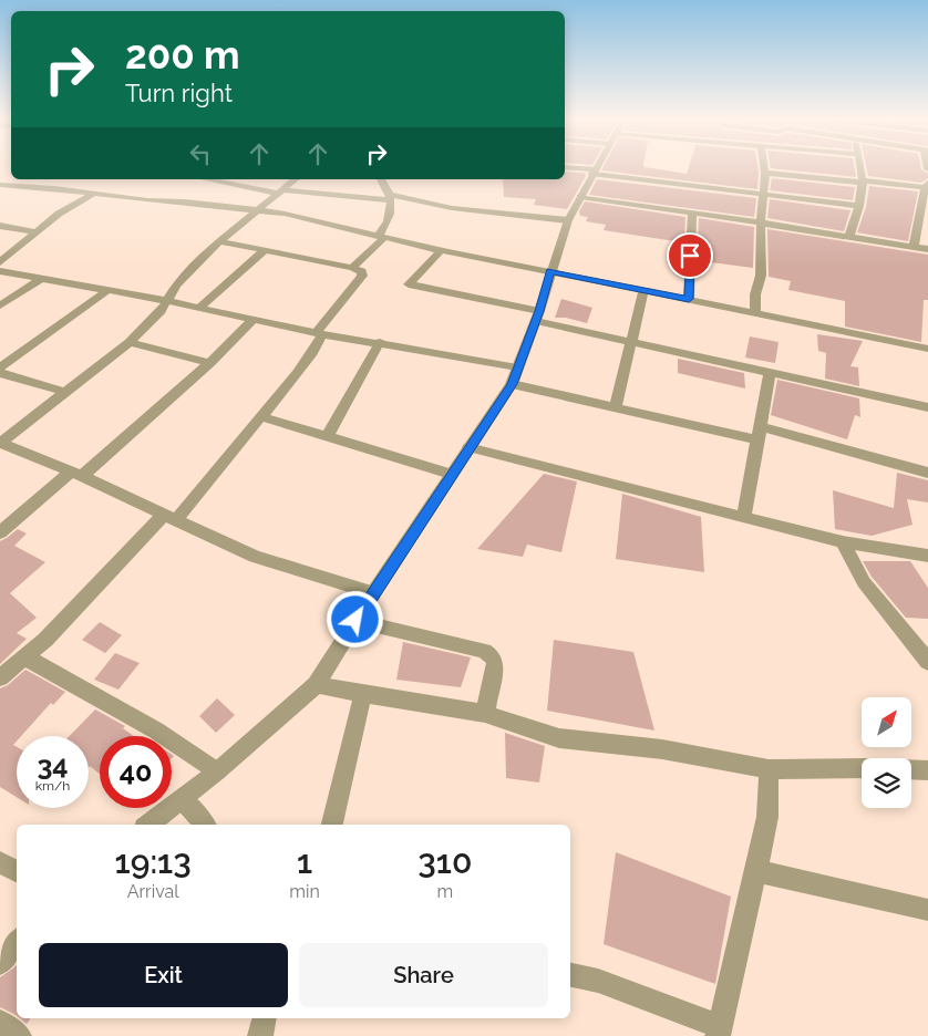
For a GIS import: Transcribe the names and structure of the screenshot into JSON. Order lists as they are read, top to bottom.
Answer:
{
  "north": "top right",
  "page": {
    "turn": ["200 m", "Turn right"],
    "speed": "34 km/h",
    "limit": "40",
    "eta": [
      "19:13",
      "Arrival",
      "1",
      "min",
      "310",
      "m"
    ],
    "buttons": ["Exit", "Share"]
  }
}
